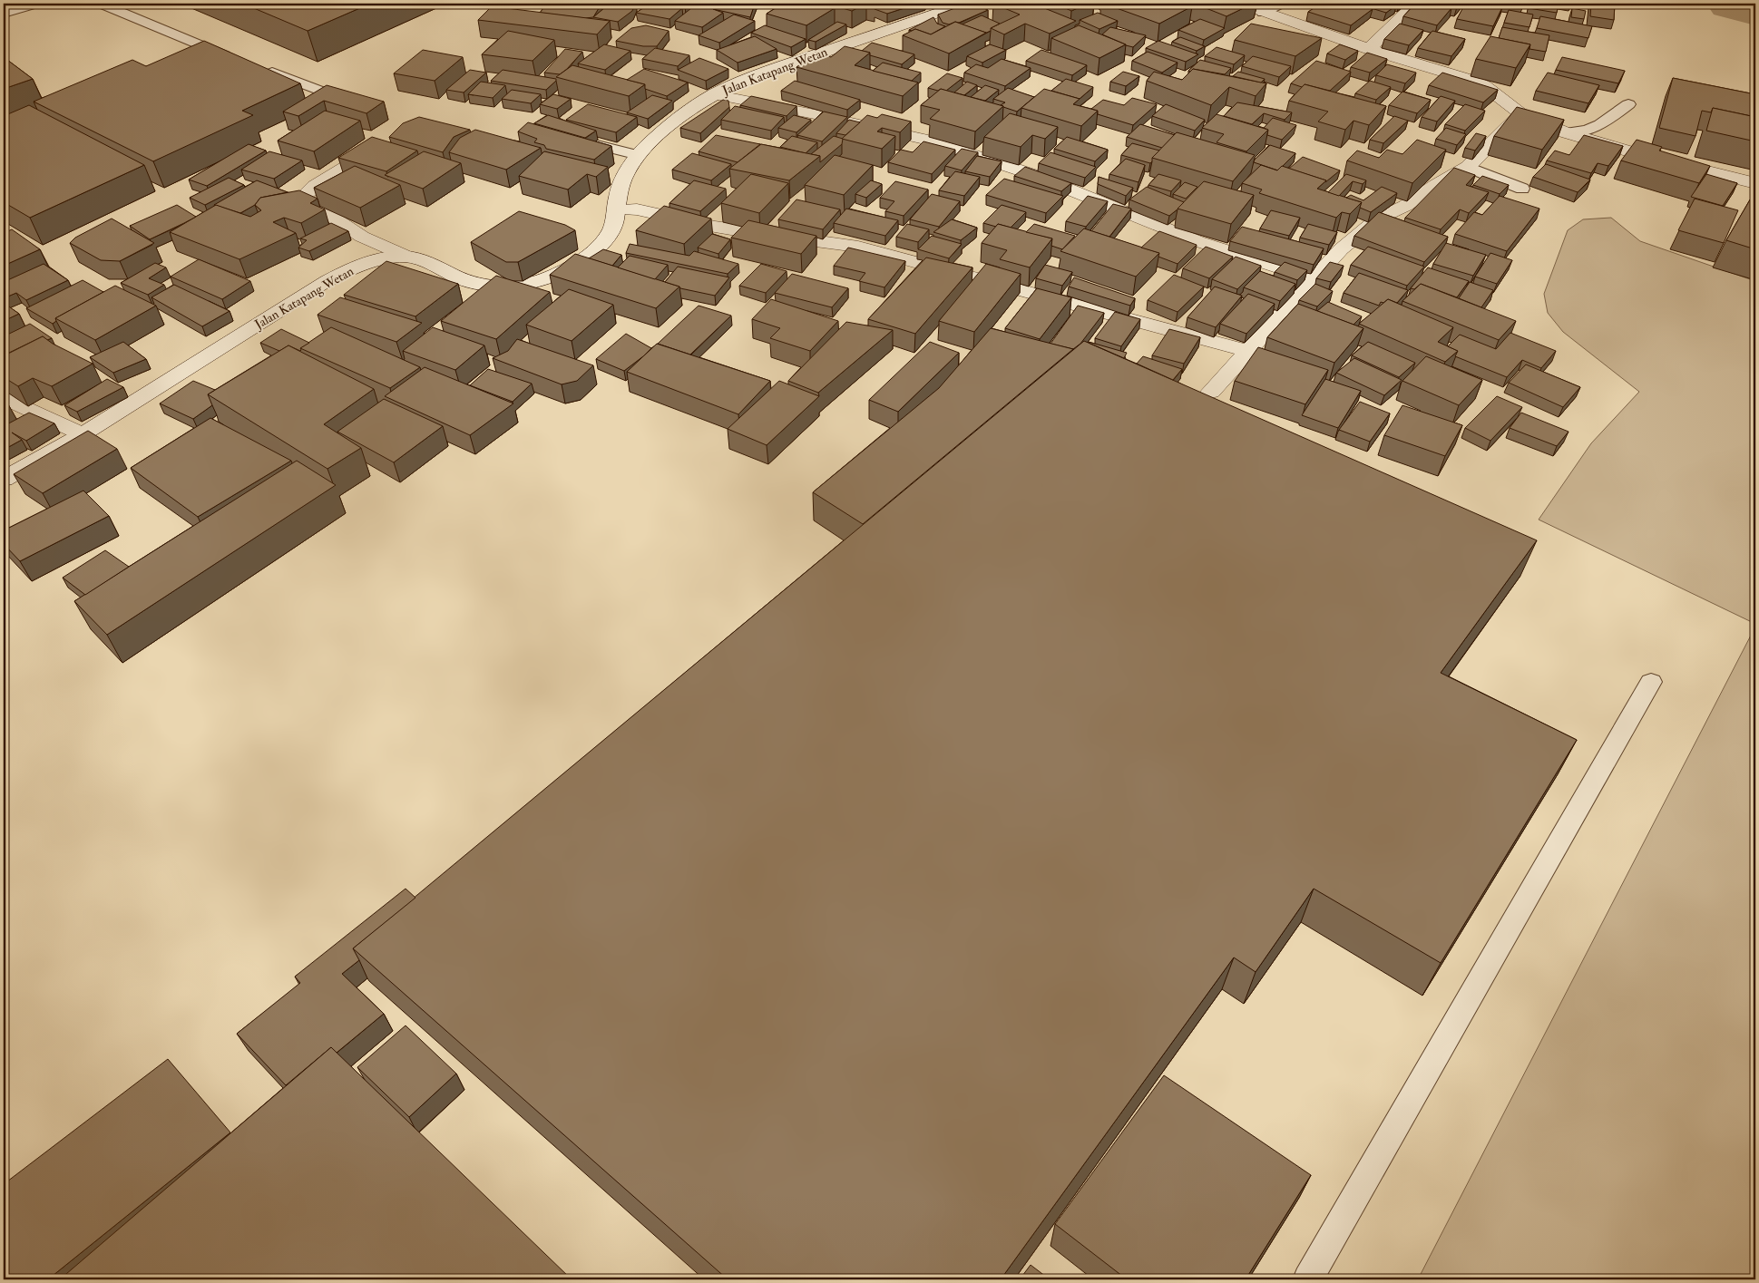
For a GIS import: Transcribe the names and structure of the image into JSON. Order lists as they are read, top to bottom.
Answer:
{
  "streets": {
    "street": ["Jalan Katapang Wetan"]
  }
}
